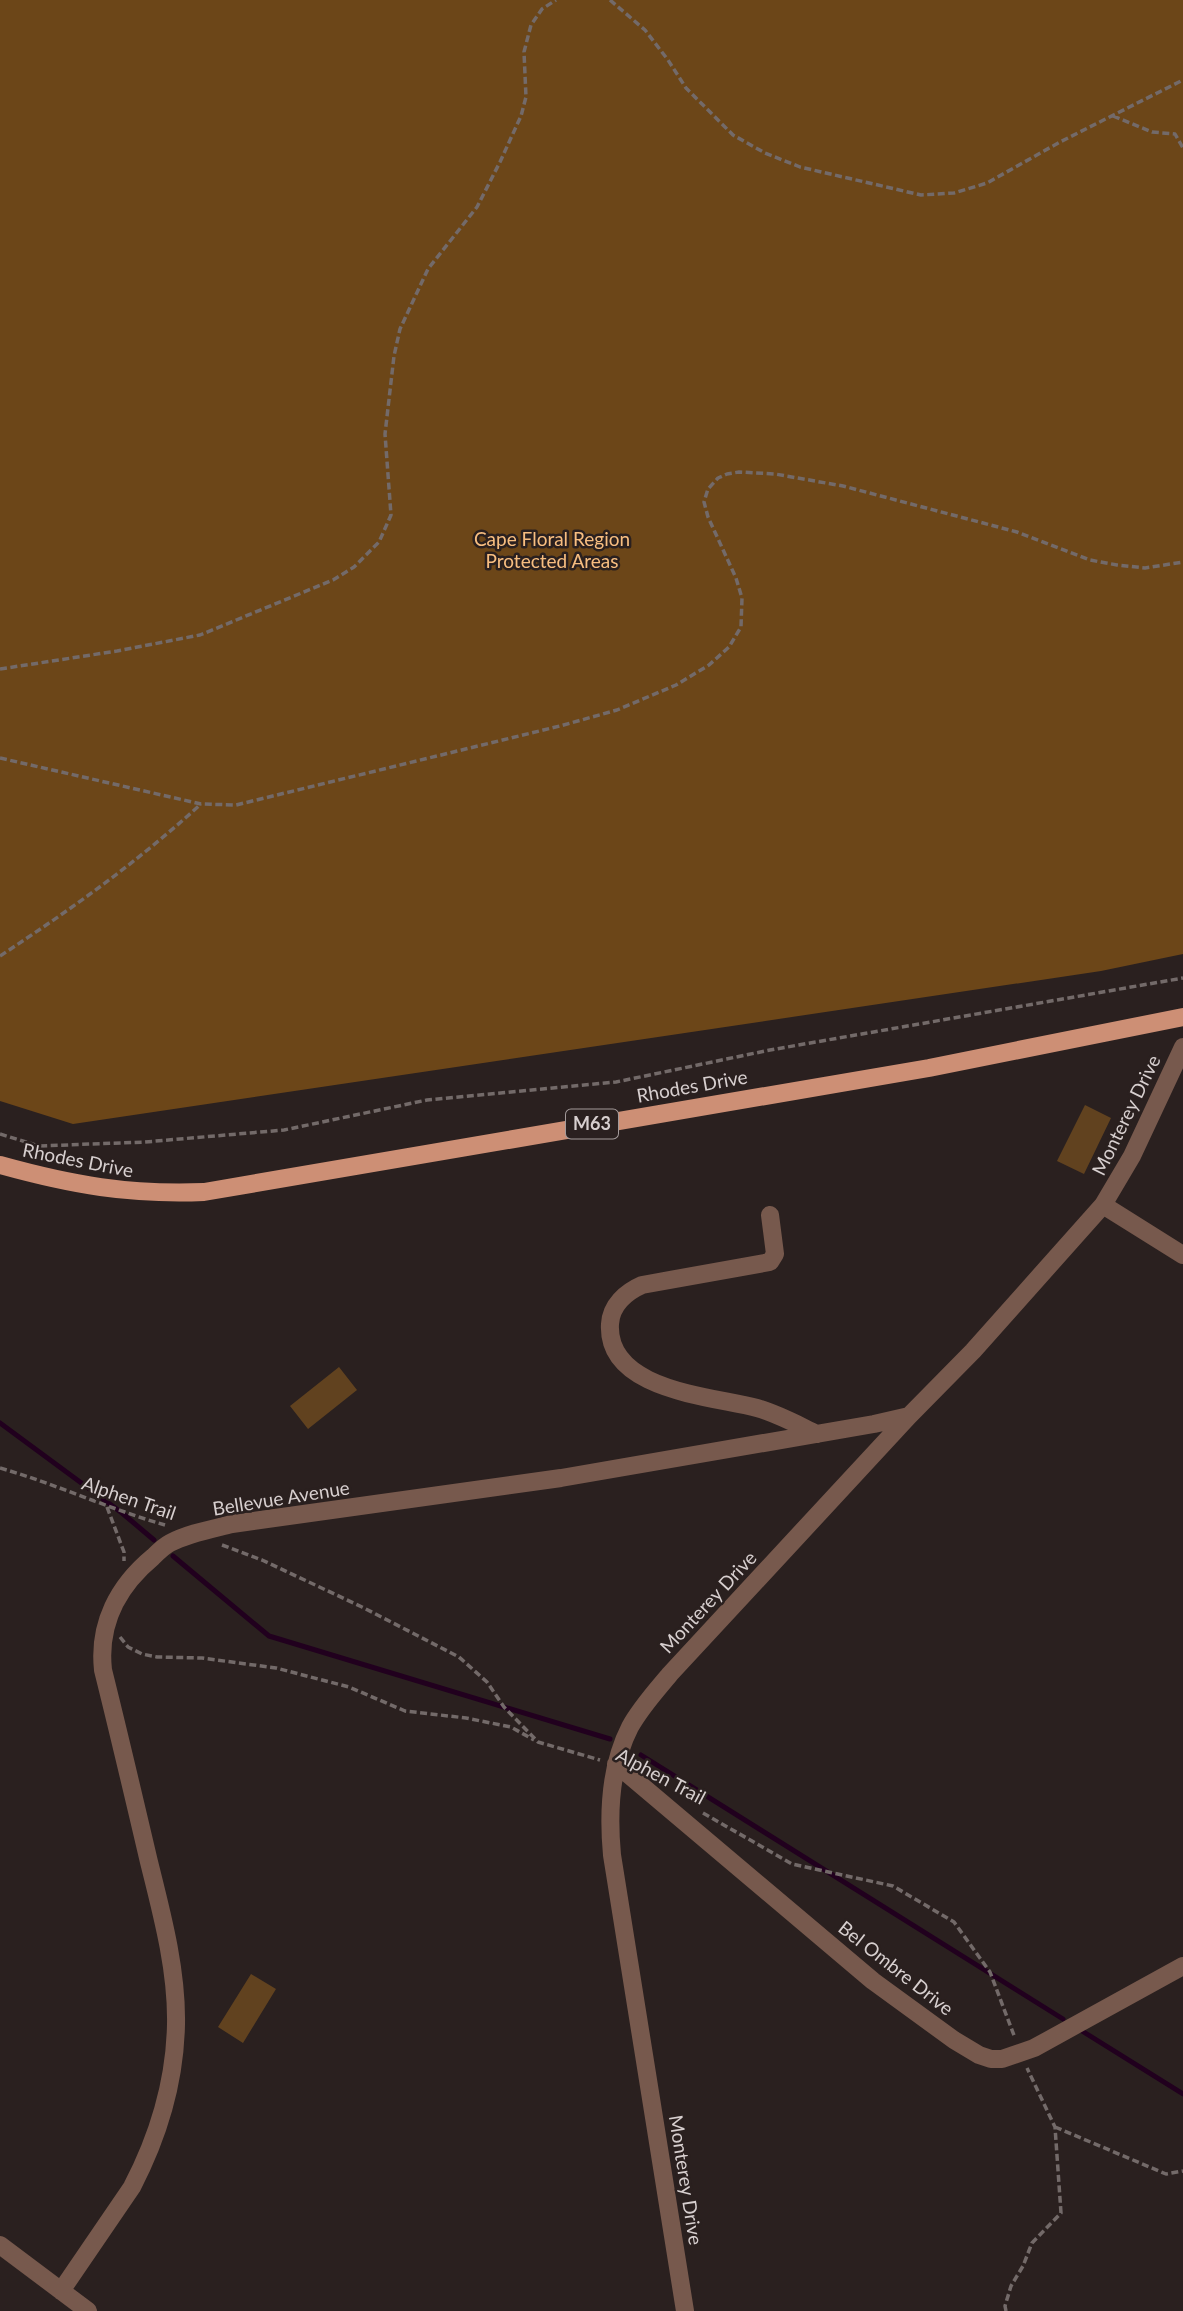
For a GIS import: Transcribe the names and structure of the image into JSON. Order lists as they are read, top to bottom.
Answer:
{
  "streets": {
    "main road": ["Rhodes Drive", "M63"],
    "street": ["Monterey Drive", "Bellevue Avenue", "Bel Ombre Drive"],
    "path": ["Alphen Trail"]
  },
  "crossings": [
    ["Monterey Drive", "Alphen Trail"],
    ["Monterey Drive", "Bellevue Avenue"],
    ["Monterey Drive", "Bel Ombre Drive"],
    ["Alphen Trail", "Bellevue Avenue"],
    ["Alphen Trail", "Bel Ombre Drive"]
  ],
  "parks": ["Cape Floral Region Protected Areas"]
}
